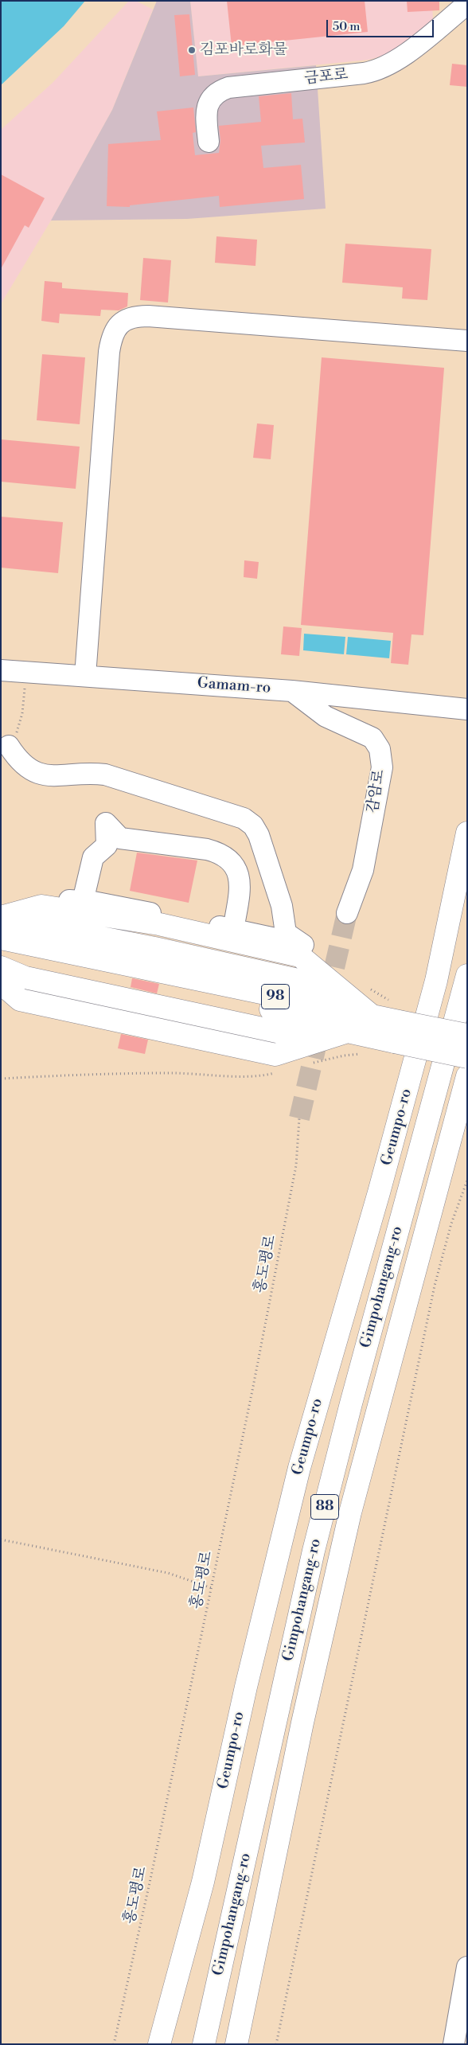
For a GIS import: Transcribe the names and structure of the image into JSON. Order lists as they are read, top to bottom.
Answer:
{
  "streets": {
    "main road": [
      "98",
      "Geumpo-ro",
      "Gimpohangang-ro",
      "88"
    ],
    "street": ["금포로", "Gamam-ro", "감암로"],
    "path": ["홍도평로"]
  },
  "crossings": [
    ["Gamam-ro", "감암로"]
  ],
  "places": ["김포바로화물"],
  "scale_bar": "50 m"
}
